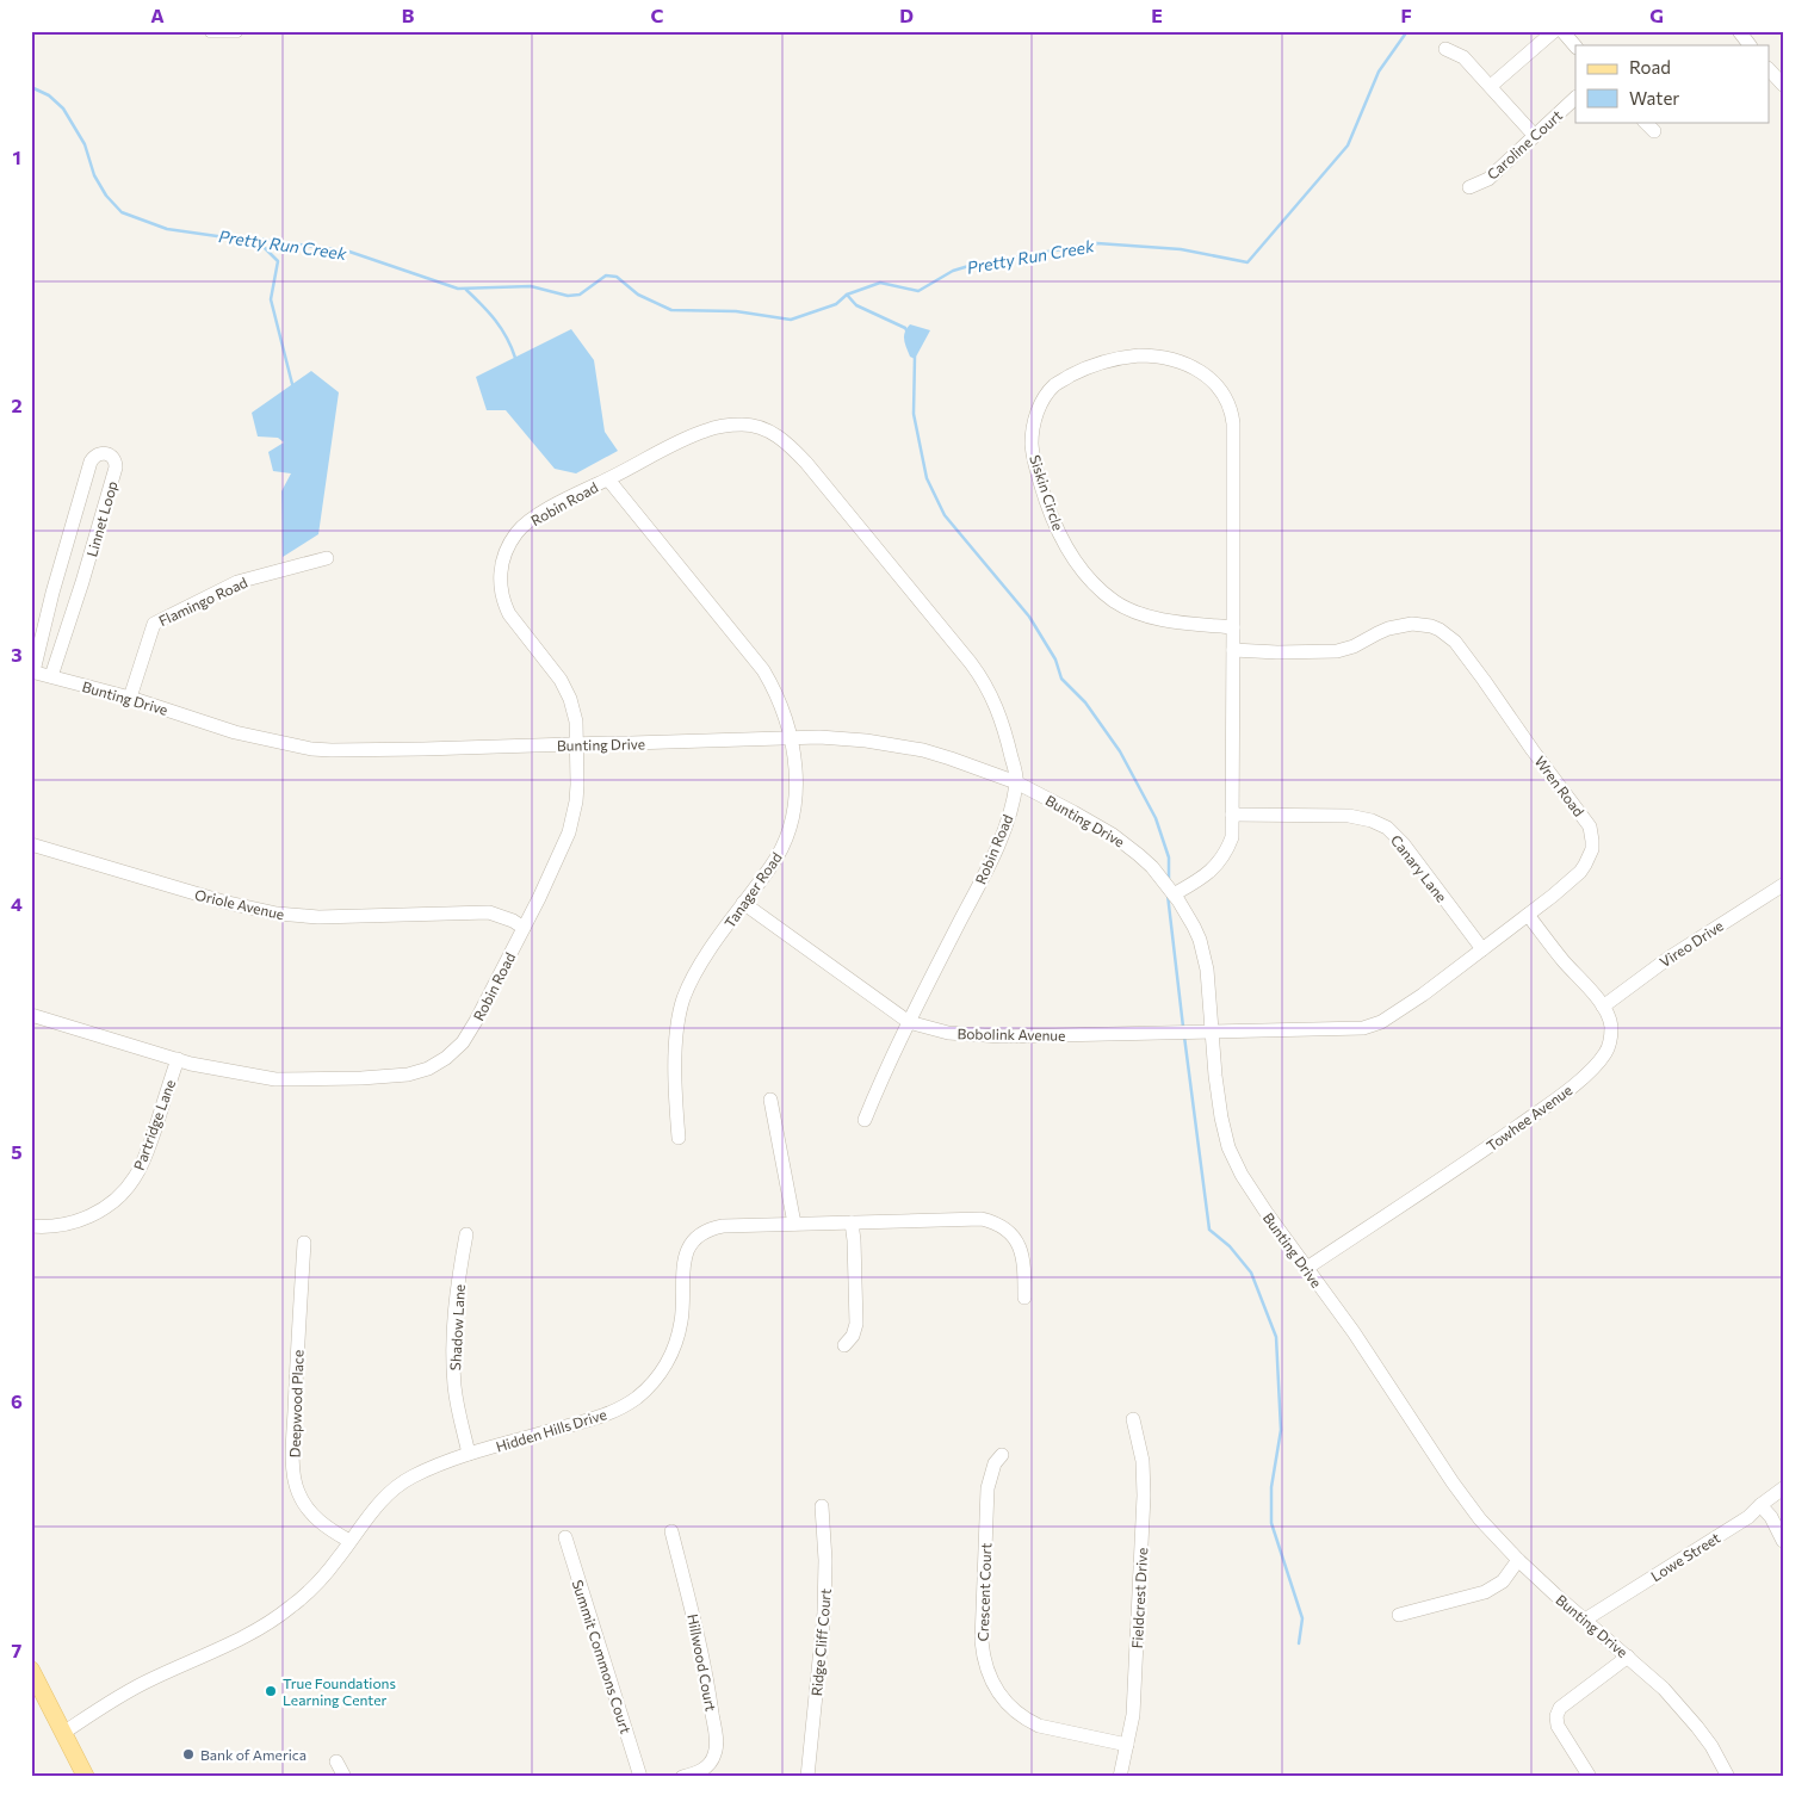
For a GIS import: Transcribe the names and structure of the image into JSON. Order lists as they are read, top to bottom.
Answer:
{
  "streets": {
    "street": [
      "Caroline Court",
      "Siskin Circle",
      "Robin Road",
      "Linnet Loop",
      "Flamingo Road",
      "Bunting Drive",
      "Wren Road",
      "Canary Lane",
      "Tanager Road",
      "Oriole Avenue",
      "Vireo Drive",
      "Bobolink Avenue",
      "Towhee Avenue",
      "Partridge Lane",
      "Shadow Lane",
      "Deepwood Place",
      "Hidden Hills Drive",
      "Lowe Street",
      "Crescent Court",
      "Fieldcrest Drive",
      "Ridge Cliff Court",
      "Summit Commons Court",
      "Hillwood Court"
    ]
  },
  "crossings": [
    ["Siskin Circle", "Bunting Drive"],
    ["Siskin Circle", "Wren Road"],
    ["Siskin Circle", "Canary Lane"],
    ["Robin Road", "Bunting Drive"],
    ["Robin Road", "Tanager Road"],
    ["Robin Road", "Oriole Avenue"],
    ["Robin Road", "Bobolink Avenue"],
    ["Robin Road", "Partridge Lane"],
    ["Linnet Loop", "Bunting Drive"],
    ["Flamingo Road", "Bunting Drive"],
    ["Bunting Drive", "Wren Road"],
    ["Bunting Drive", "Tanager Road"],
    ["Bunting Drive", "Bobolink Avenue"],
    ["Bunting Drive", "Towhee Avenue"],
    ["Bunting Drive", "Lowe Street"],
    ["Wren Road", "Canary Lane"],
    ["Wren Road", "Bobolink Avenue"],
    ["Wren Road", "Towhee Avenue"],
    ["Tanager Road", "Bobolink Avenue"],
    ["Vireo Drive", "Towhee Avenue"],
    ["Shadow Lane", "Hidden Hills Drive"],
    ["Deepwood Place", "Hidden Hills Drive"],
    ["Crescent Court", "Fieldcrest Drive"]
  ],
  "water": ["Pretty Run Creek"],
  "places": ["True Foundations Learning Center", "Bank of America"],
  "legend": ["Road", "Water"],
  "grid": {
    "columns": [
      "A",
      "B",
      "C",
      "D",
      "E",
      "F",
      "G"
    ],
    "rows": [
      "1",
      "2",
      "3",
      "4",
      "5",
      "6",
      "7"
    ]
  }
}
